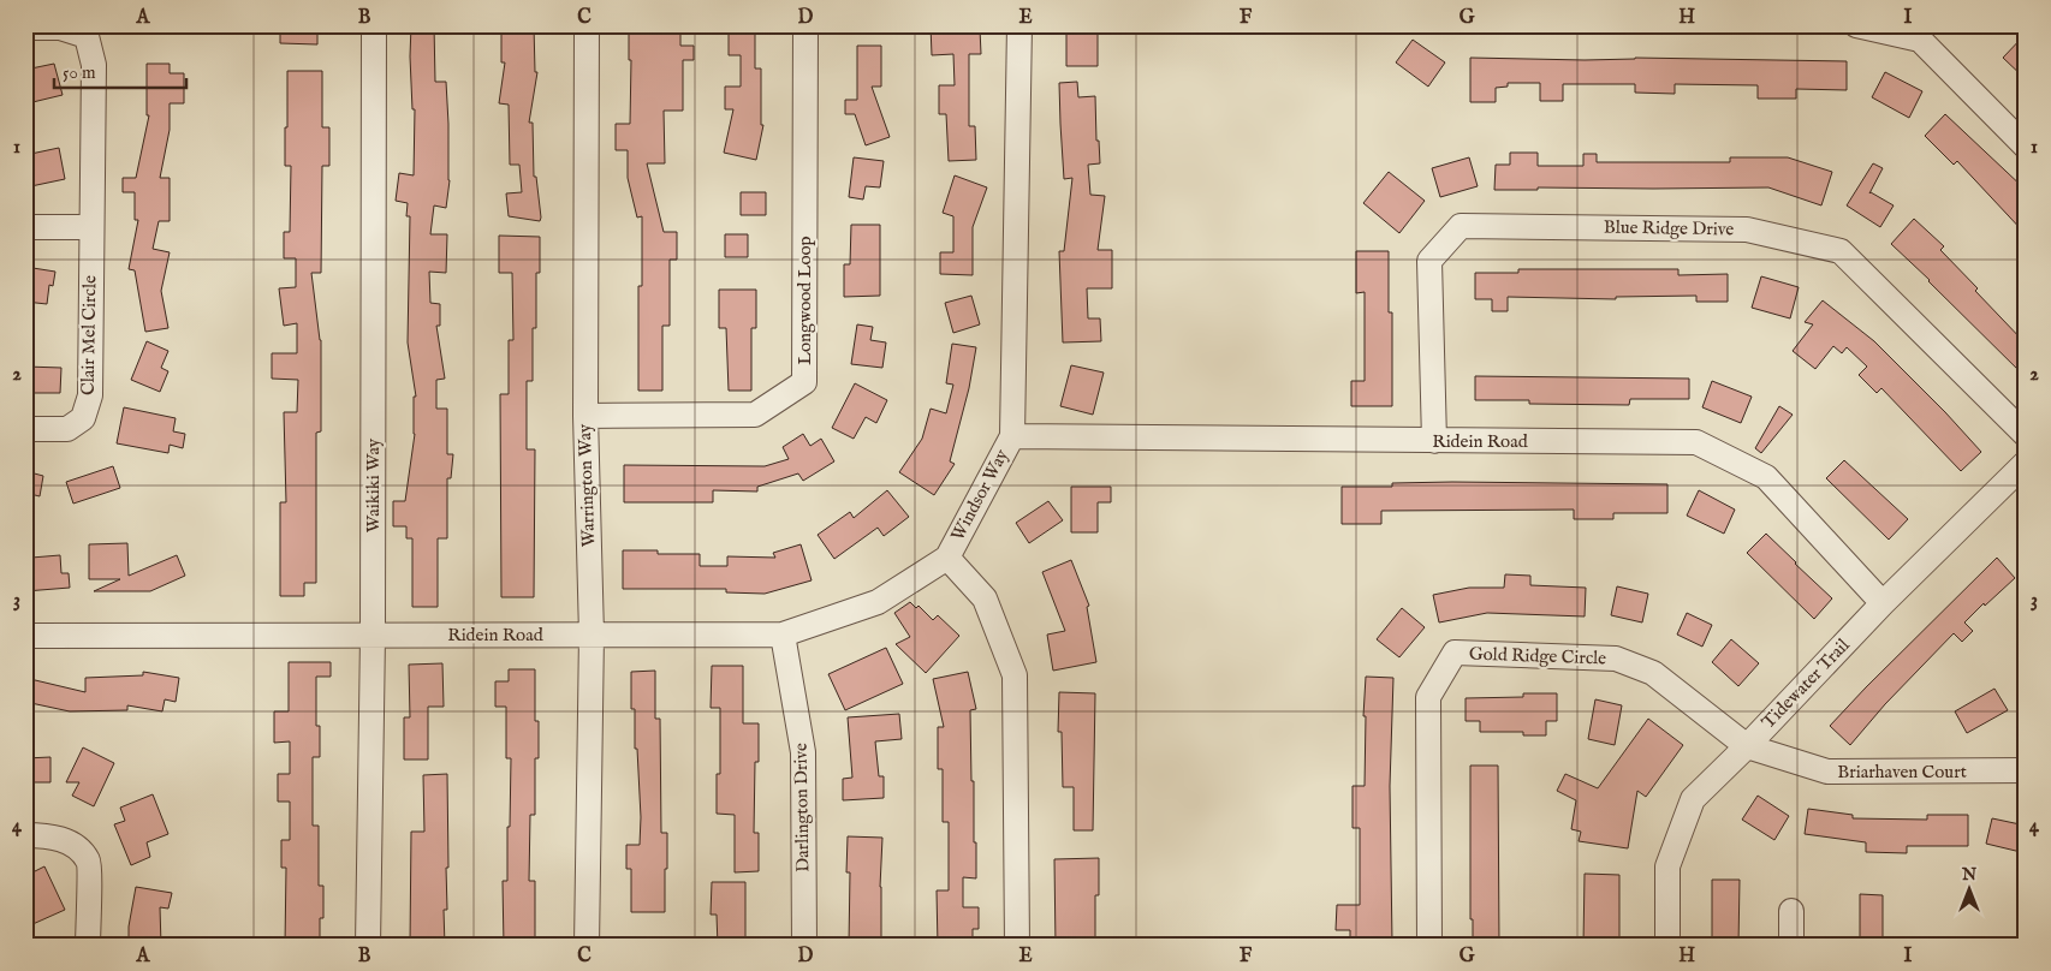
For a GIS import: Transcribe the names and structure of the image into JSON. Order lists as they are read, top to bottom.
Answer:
{
  "streets": {
    "street": [
      "Blue Ridge Drive",
      "Longwood Loop",
      "Clair Mel Circle",
      "Ridein Road",
      "Waikiki Way",
      "Warrington Way",
      "Windsor Way",
      "Gold Ridge Circle",
      "Tidewater Trail",
      "Briarhaven Court",
      "Darlington Drive"
    ]
  },
  "crossings": [
    ["Blue Ridge Drive", "Ridein Road"],
    ["Longwood Loop", "Warrington Way"],
    ["Ridein Road", "Waikiki Way"],
    ["Ridein Road", "Warrington Way"],
    ["Ridein Road", "Windsor Way"],
    ["Ridein Road", "Tidewater Trail"],
    ["Ridein Road", "Darlington Drive"],
    ["Gold Ridge Circle", "Tidewater Trail"],
    ["Gold Ridge Circle", "Briarhaven Court"],
    ["Tidewater Trail", "Briarhaven Court"]
  ],
  "scale_bar": "50 m",
  "north": "top",
  "grid": {
    "columns": [
      "A",
      "B",
      "C",
      "D",
      "E",
      "F",
      "G",
      "H",
      "I"
    ],
    "rows": [
      "1",
      "2",
      "3",
      "4"
    ]
  }
}
